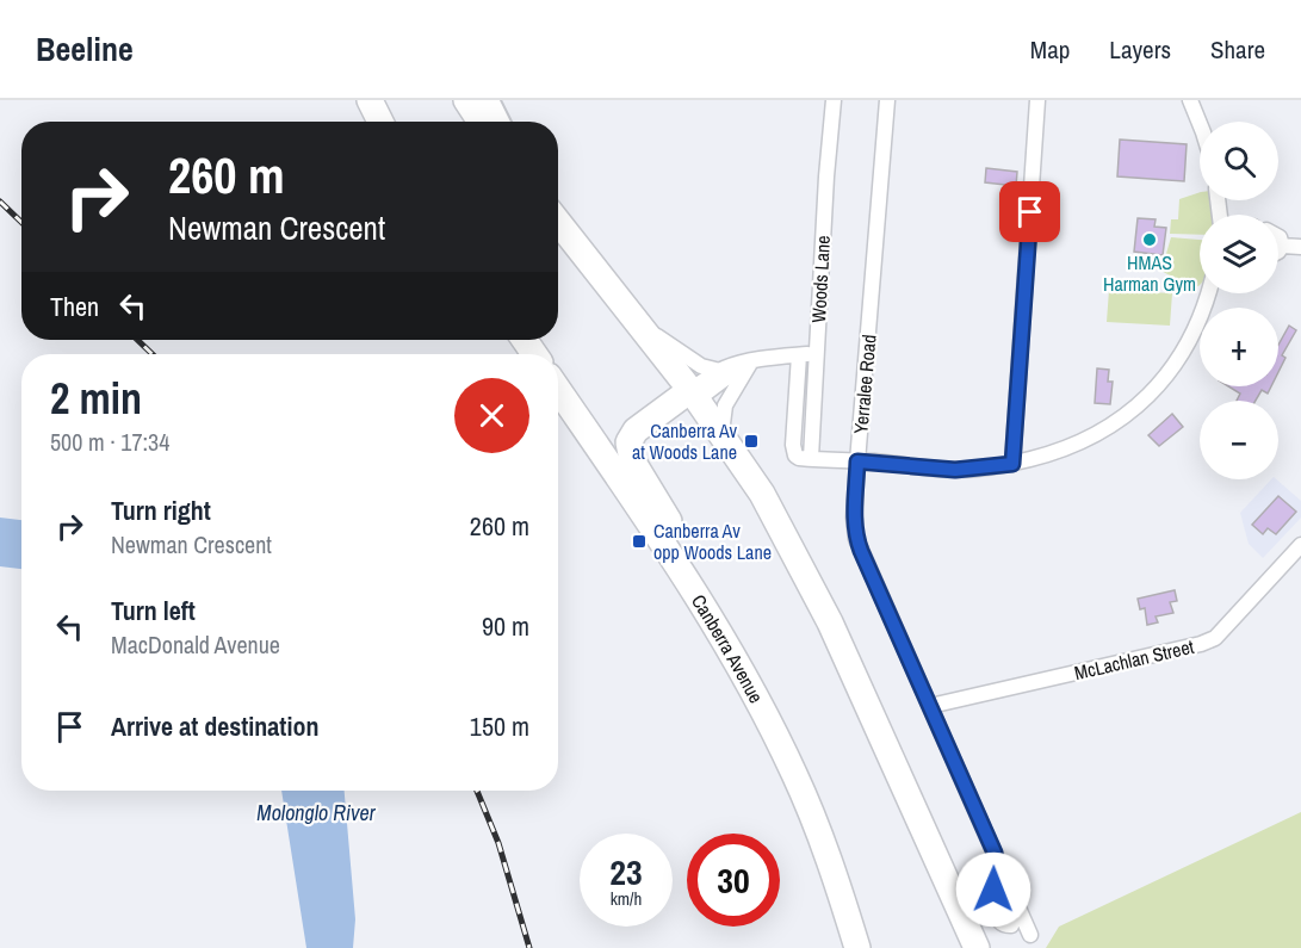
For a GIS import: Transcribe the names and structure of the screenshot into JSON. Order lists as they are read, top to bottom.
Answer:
{
  "streets": {
    "highway": ["Canberra Avenue"],
    "street": ["Woods Lane", "Yerralee Road", "McLachlan Street"]
  },
  "crossings": [
    ["Yerralee Road", "McLachlan Street"]
  ],
  "water": ["Molonglo River"],
  "places": {
    "other": ["HMAS Harman Gym"],
    "transit": ["Canberra Av at Woods Lane", "Canberra Av opp Woods Lane"]
  },
  "page": {
    "header": "Beeline",
    "nav": ["Map", "Layers", "Share"],
    "map_buttons": ["+", "−"],
    "turn": ["260 m", "Newman Crescent"],
    "then": "Then",
    "heading": ["2 min", "500 m · 17:34"],
    "list": [
      {
        "name": "Turn right",
        "note": "Newman Crescent",
        "value": "260 m"
      },
      {
        "name": "Turn left",
        "note": "MacDonald Avenue",
        "value": "90 m"
      },
      {
        "name": "Arrive at destination",
        "value": "150 m"
      }
    ],
    "speed": "23 km/h",
    "limit": "30"
  }
}
